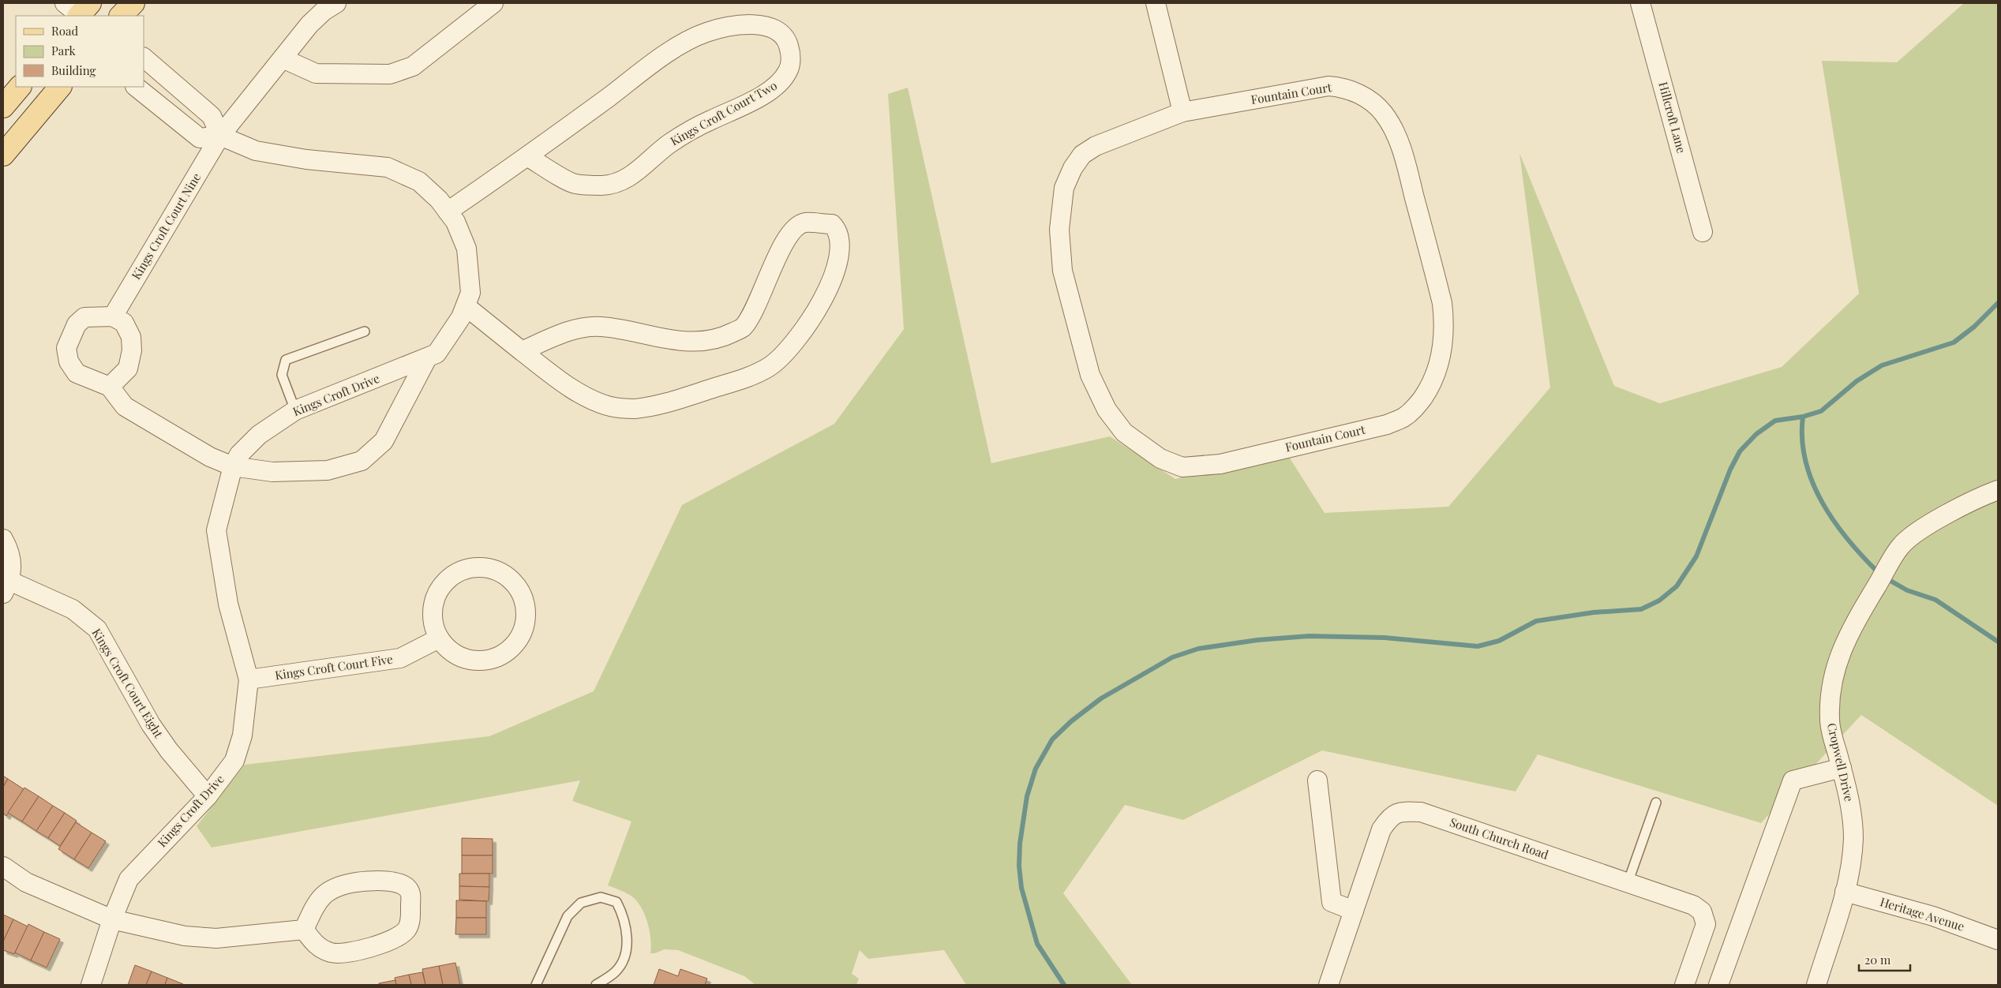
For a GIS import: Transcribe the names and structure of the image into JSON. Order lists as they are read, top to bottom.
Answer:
{
  "streets": {
    "street": [
      "Fountain Court",
      "Kings Croft Court Two",
      "Hillcroft Lane",
      "Kings Croft Court Nine",
      "Kings Croft Drive",
      "Kings Croft Court Five",
      "Kings Croft Court Eight",
      "Cropwell Drive",
      "South Church Road",
      "Heritage Avenue"
    ]
  },
  "crossings": [
    ["Kings Croft Court Two", "Kings Croft Drive"],
    ["Kings Croft Court Nine", "Kings Croft Drive"],
    ["Kings Croft Drive", "Kings Croft Court Five"],
    ["Kings Croft Drive", "Kings Croft Court Eight"],
    ["Cropwell Drive", "Heritage Avenue"]
  ],
  "legend": ["Road", "Park", "Building"],
  "scale_bar": "20 m"
}
